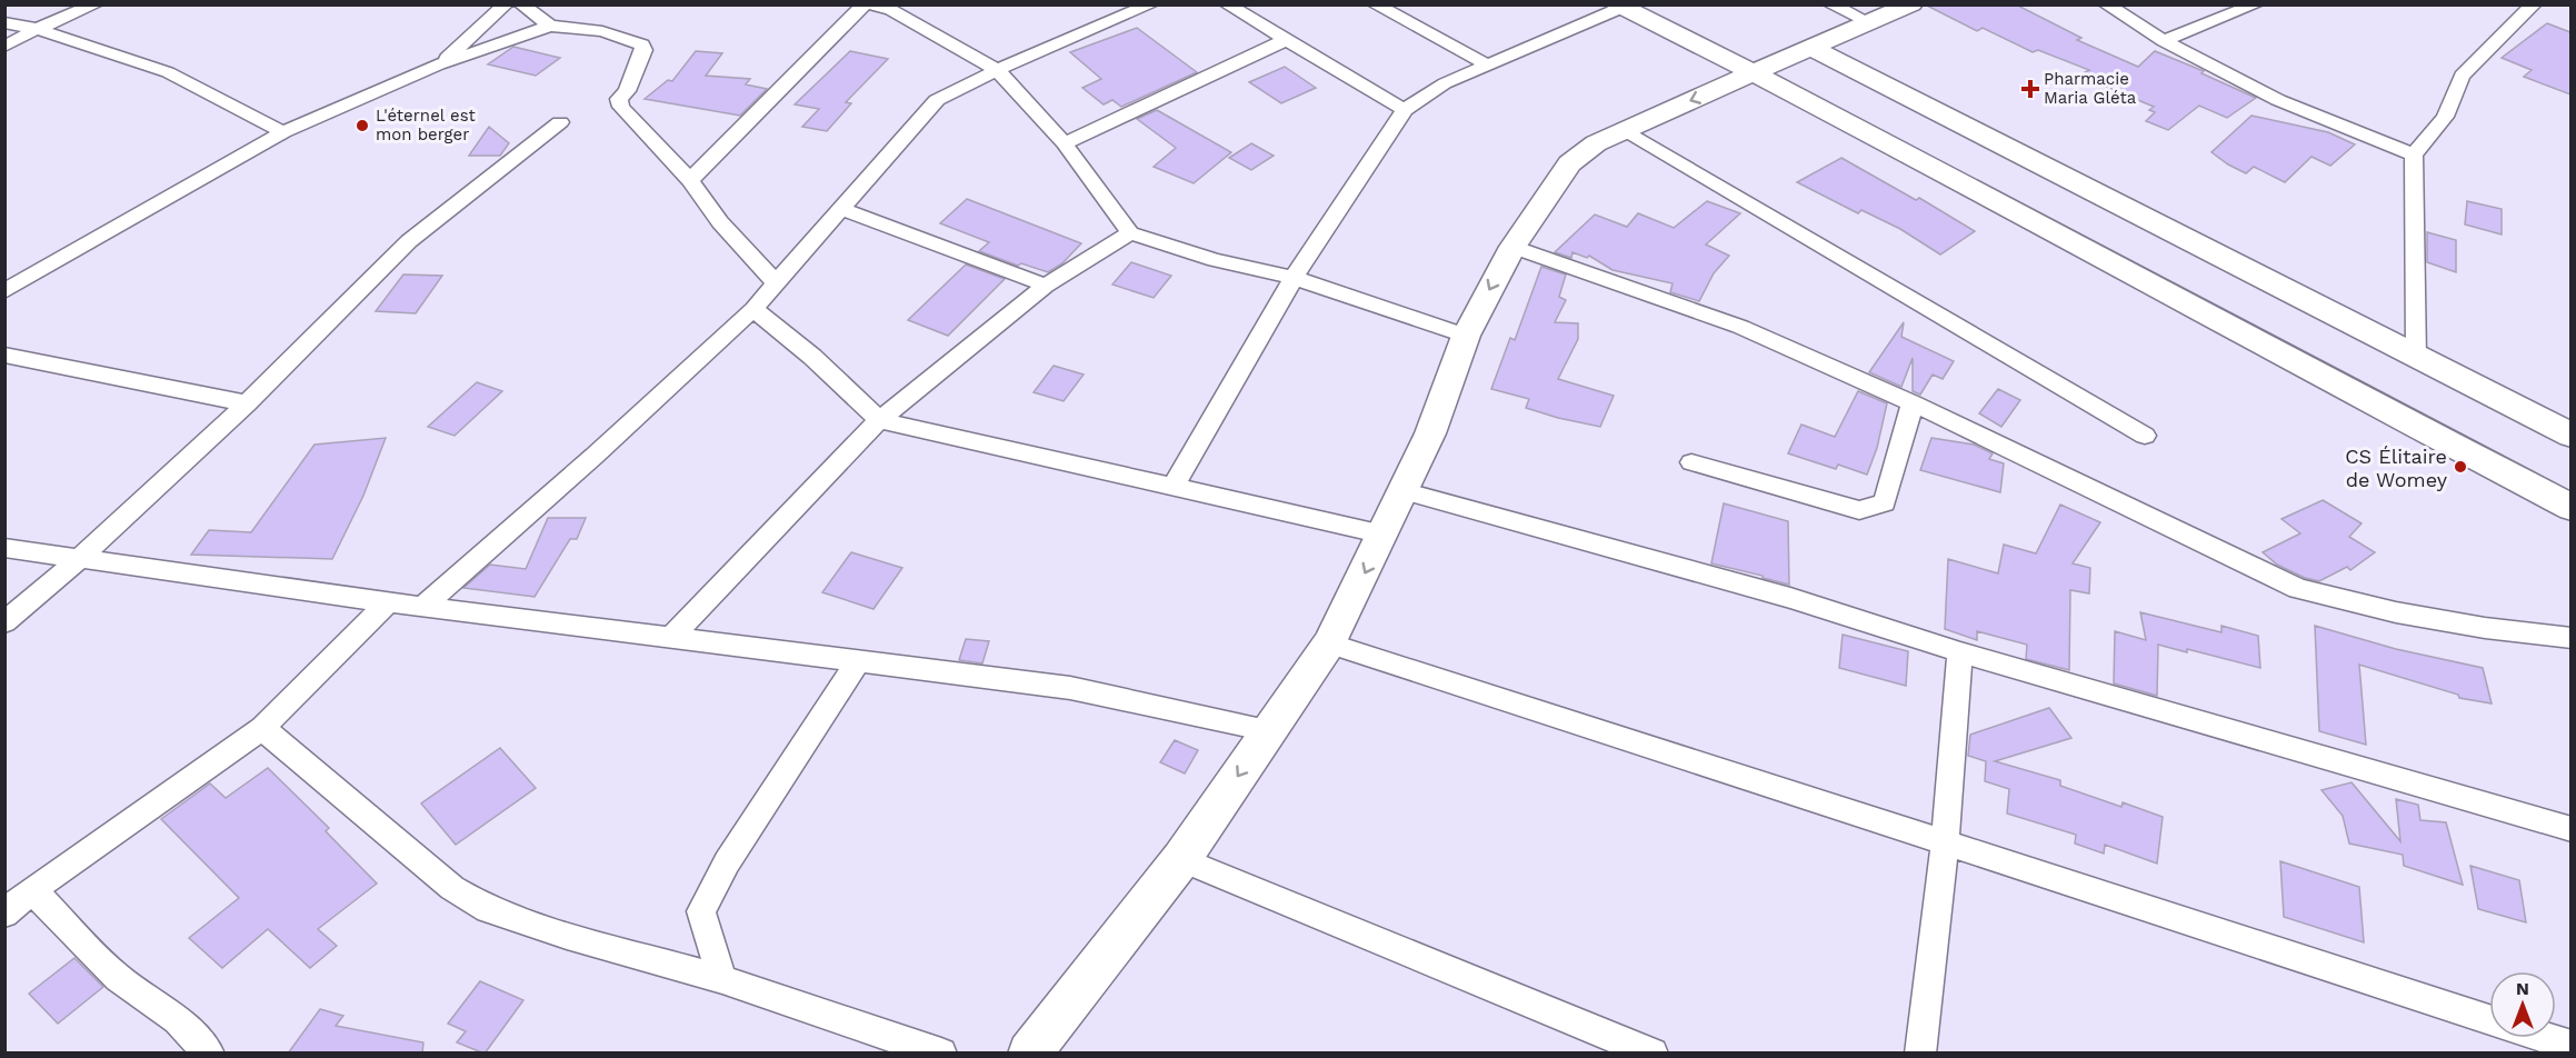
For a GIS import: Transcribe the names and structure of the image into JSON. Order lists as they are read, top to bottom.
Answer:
{
  "places": {
    "health": ["Pharmacie Maria Gléta"],
    "other": ["L'éternel est mon berger", "CS Élitaire de Womey"]
  },
  "north": "top"
}
